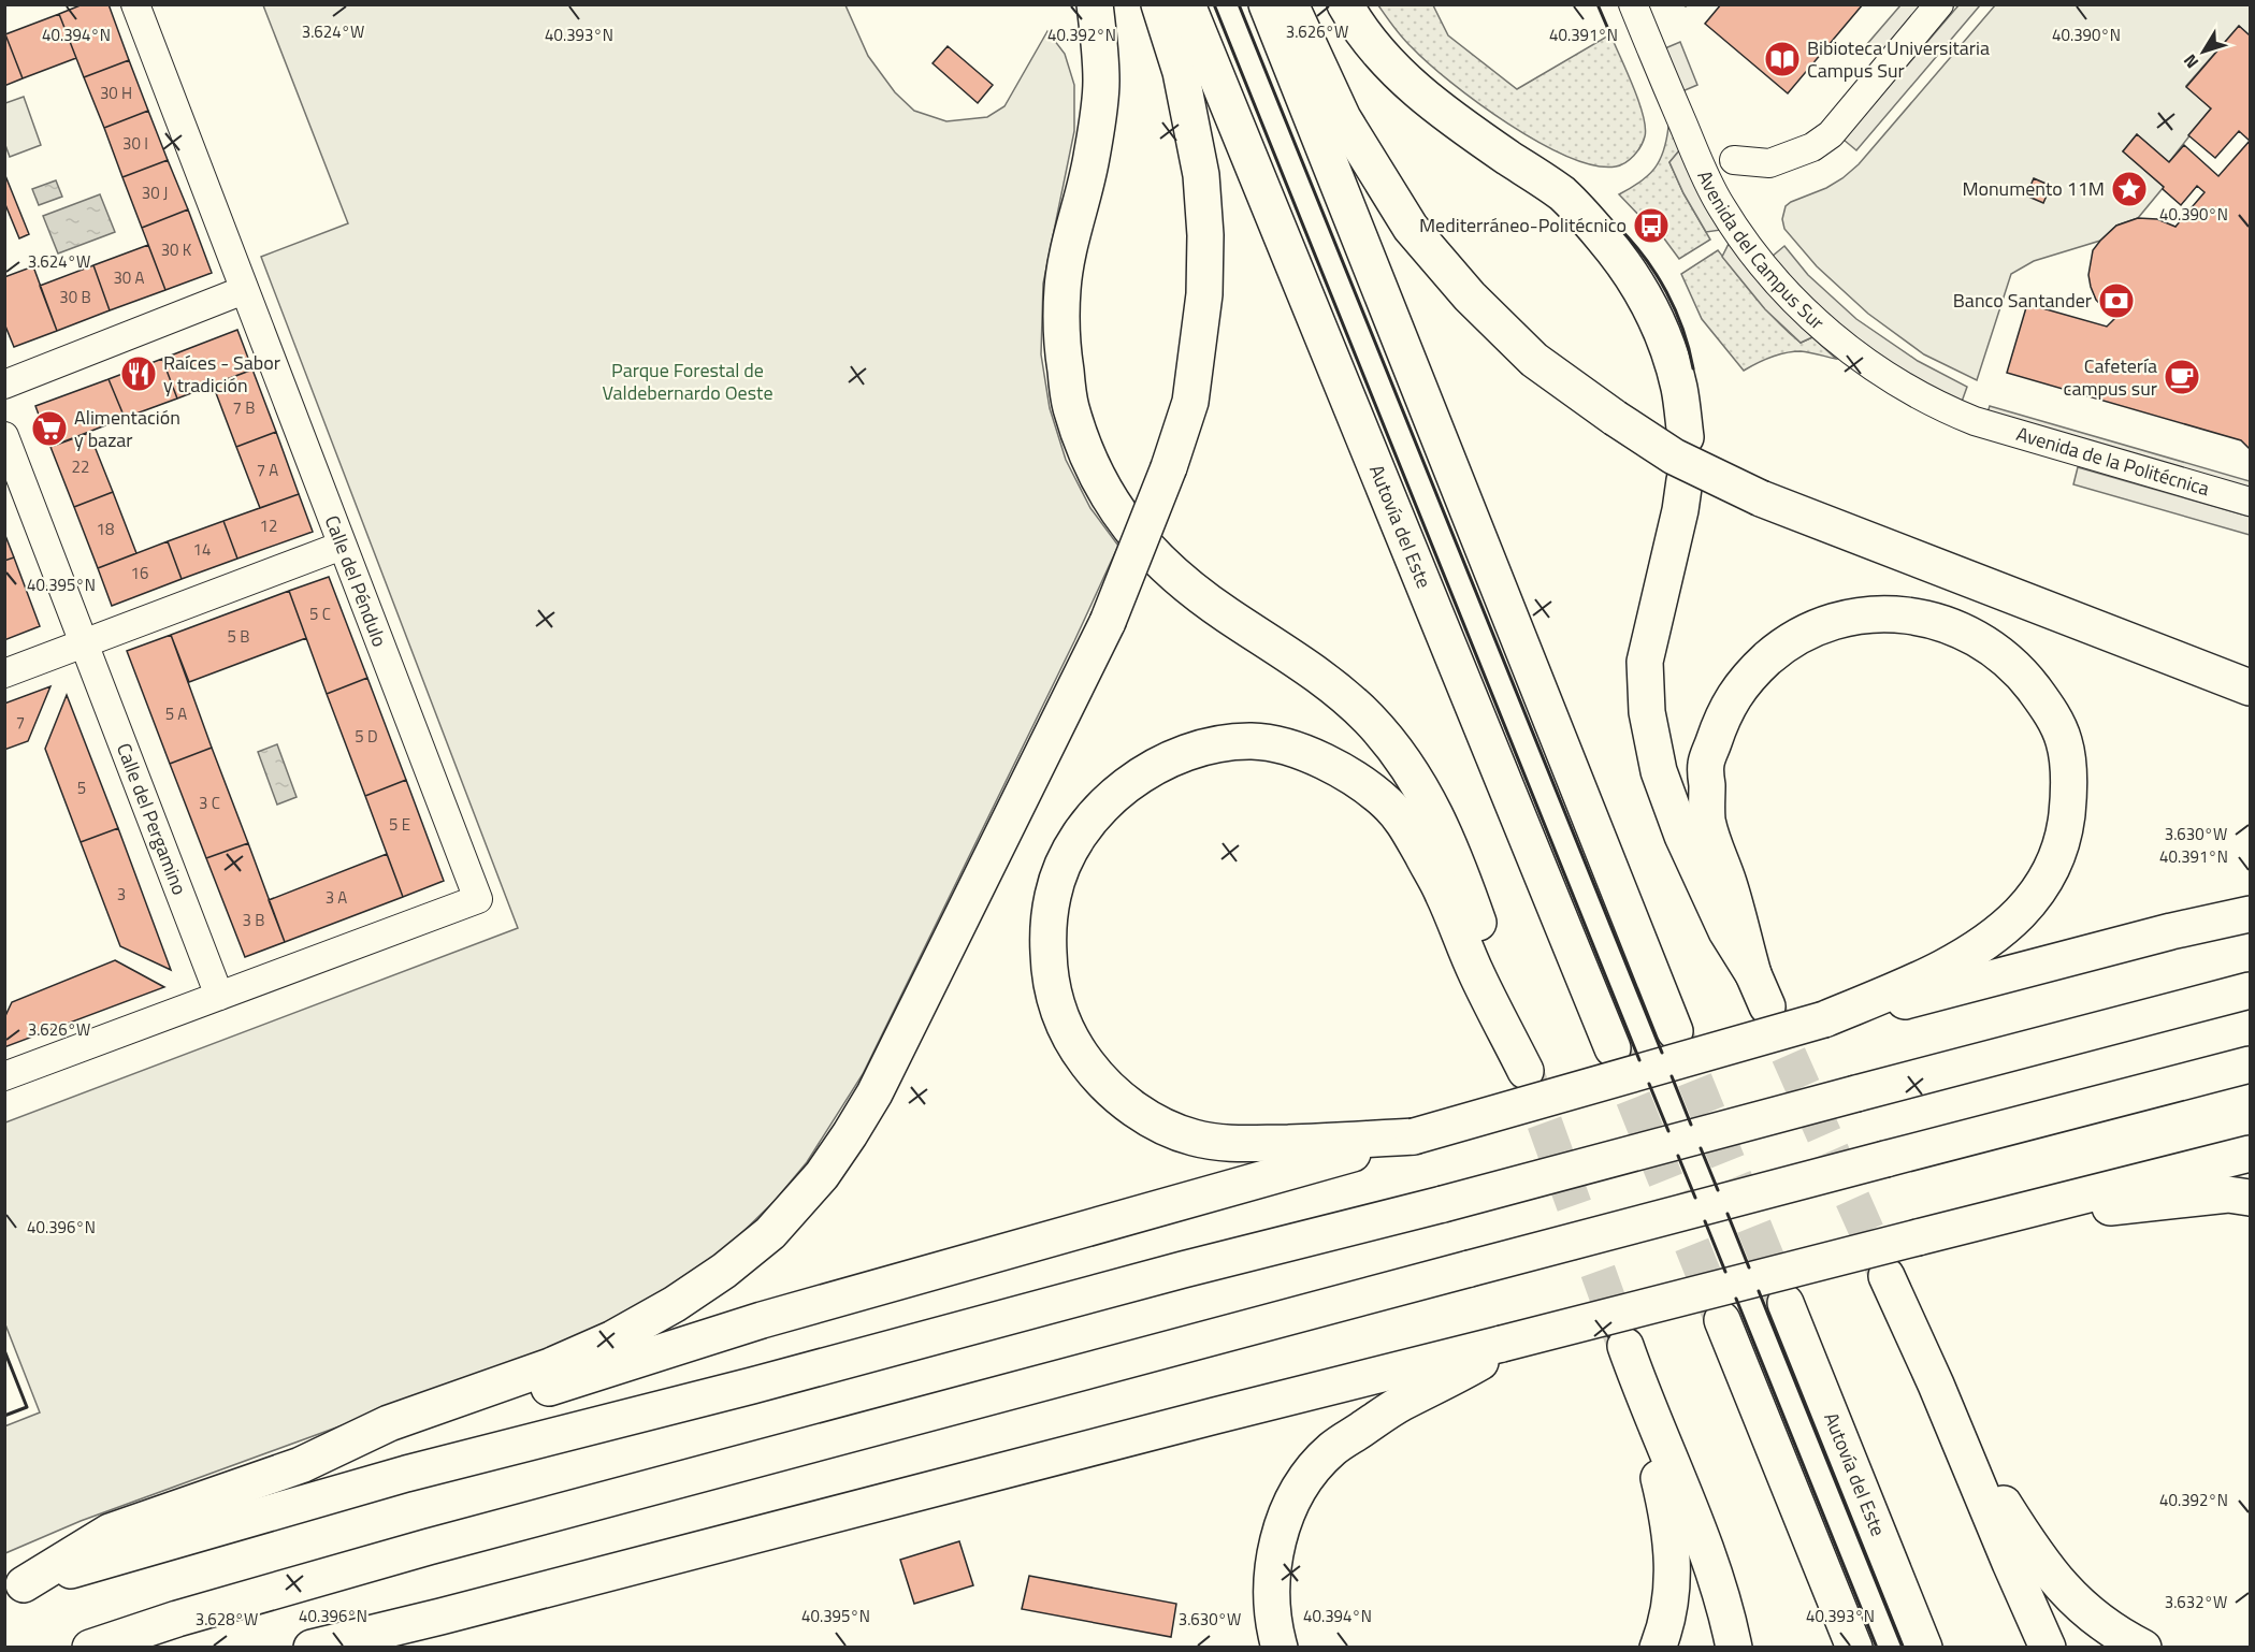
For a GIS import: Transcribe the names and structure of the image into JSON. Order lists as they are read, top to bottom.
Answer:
{
  "streets": {
    "highway": ["Autovía del Este"],
    "street": [
      "Avenida del Campus Sur",
      "Avenida de la Politécnica",
      "Calle del Péndulo",
      "Calle del Pergamino"
    ]
  },
  "crossings": [
    ["Avenida del Campus Sur", "Avenida de la Politécnica"],
    ["Calle del Péndulo", "Calle del Pergamino"]
  ],
  "parks": ["Parque Forestal de Valdebernardo Oeste"],
  "places": {
    "library": ["Bibioteca Universitaria Campus Sur"],
    "place": ["Monumento 11M"],
    "bus stop": ["Mediterráneo-Politécnico"],
    "bank": ["Banco Santander"],
    "restaurant": ["Raíces - Sabor y tradición"],
    "cafe": ["Cafetería campus sur"],
    "supermarket": ["Alimentación y bazar"]
  },
  "house_numbers": [
    "30 H",
    "30 I",
    "30 J",
    "30 K",
    "30 A",
    "30 B",
    "7 B",
    "22",
    "7 A",
    "12",
    "18",
    "14",
    "16",
    "5 C",
    "5 B",
    "5 A",
    "7",
    "5 D",
    "5",
    "3 C",
    "5 E",
    "3",
    "3 A",
    "3 B"
  ],
  "north": "bottom left",
  "coordinates": [
    "3.624°W",
    "3.626°W",
    "40.394°N",
    "40.393°N",
    "40.392°N",
    "40.391°N",
    "40.390°N",
    "40.395°N",
    "3.630°W",
    "40.396°N",
    "3.632°W",
    "3.628°W"
  ]
}
